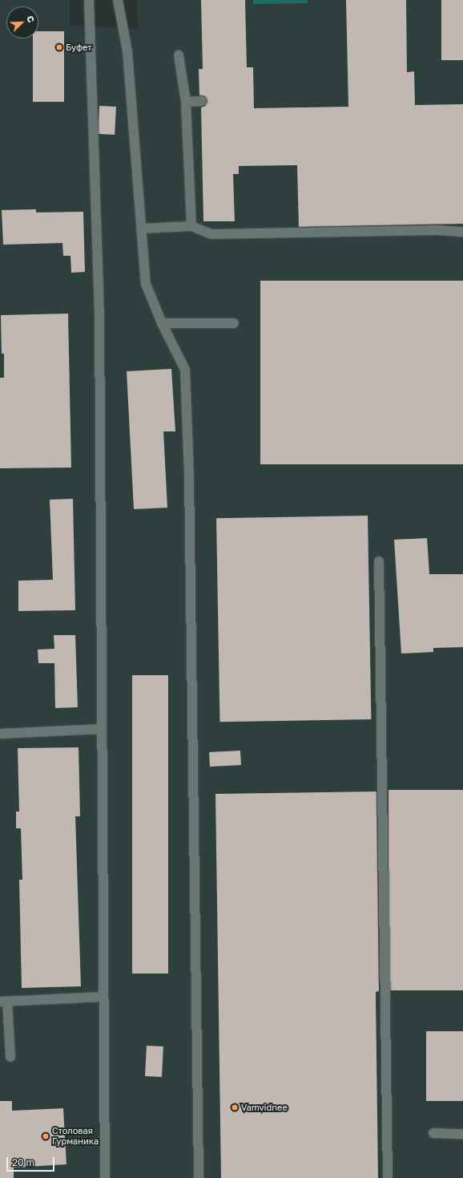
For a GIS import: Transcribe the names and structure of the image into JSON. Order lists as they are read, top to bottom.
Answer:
{
  "places": ["Буфет", "Vamvidnee", "Столовая Гурманика"],
  "scale_bar": "20 m",
  "north": "top right"
}
